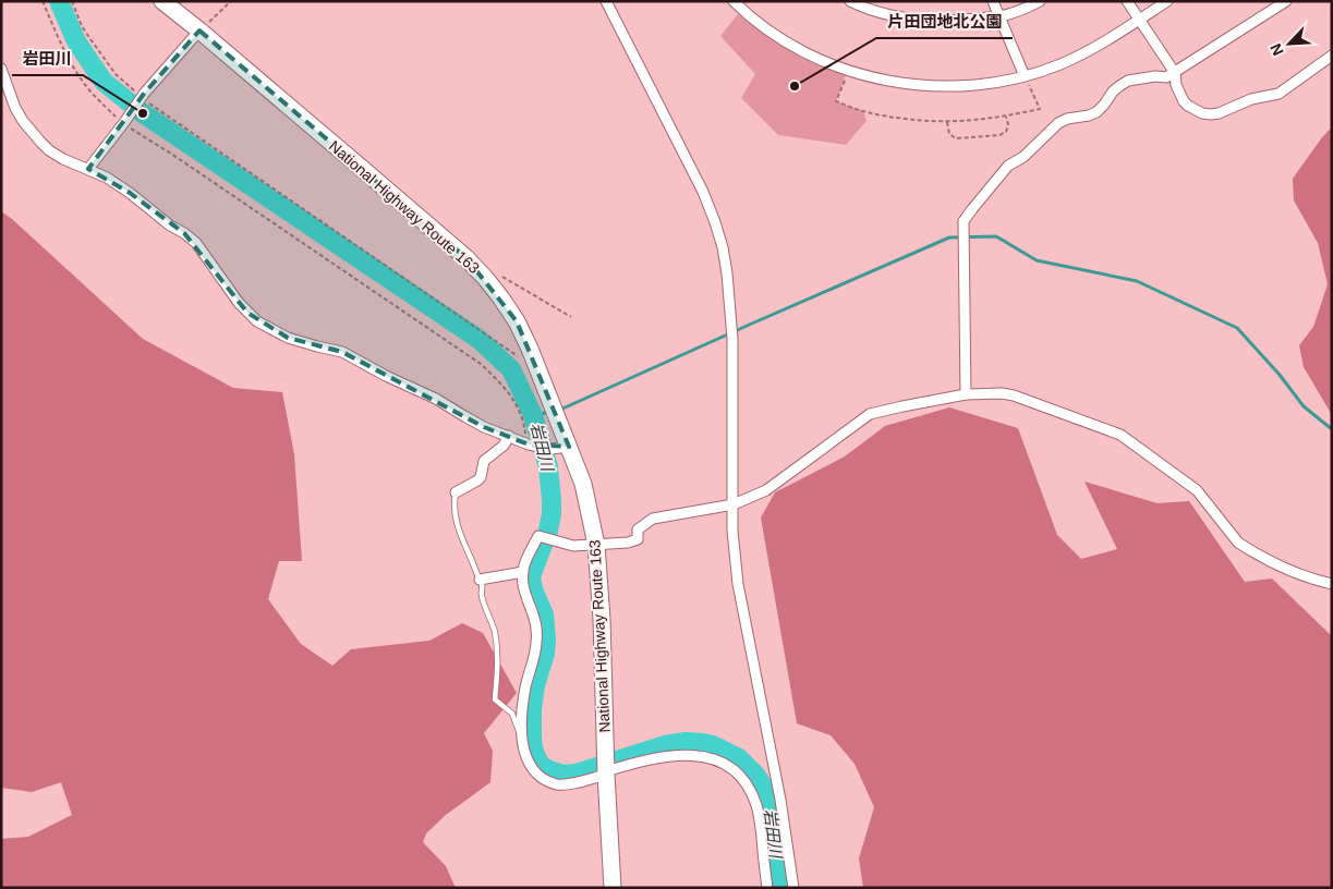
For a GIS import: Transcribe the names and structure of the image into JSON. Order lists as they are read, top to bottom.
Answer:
{
  "streets": {
    "highway": ["National Highway Route 163"]
  },
  "water": ["岩田川"],
  "places": ["片田団地北公園", "岩田川"],
  "north": "bottom left"
}
